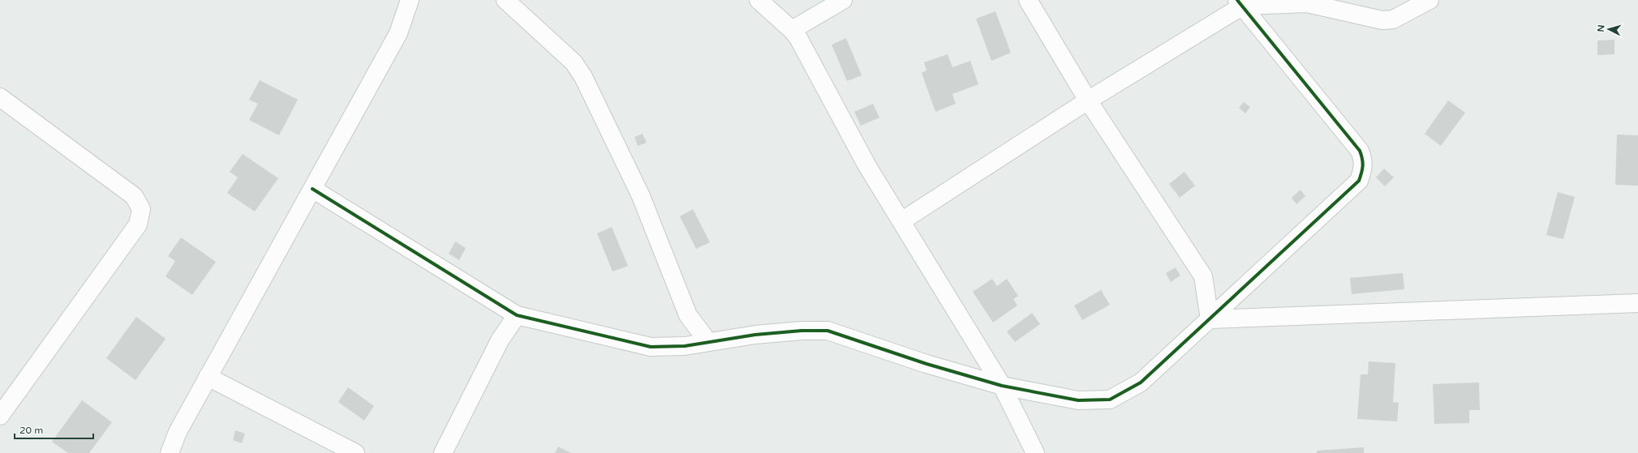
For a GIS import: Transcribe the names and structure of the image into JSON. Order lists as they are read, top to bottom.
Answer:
{
  "scale_bar": "20 m",
  "north": "left"
}
